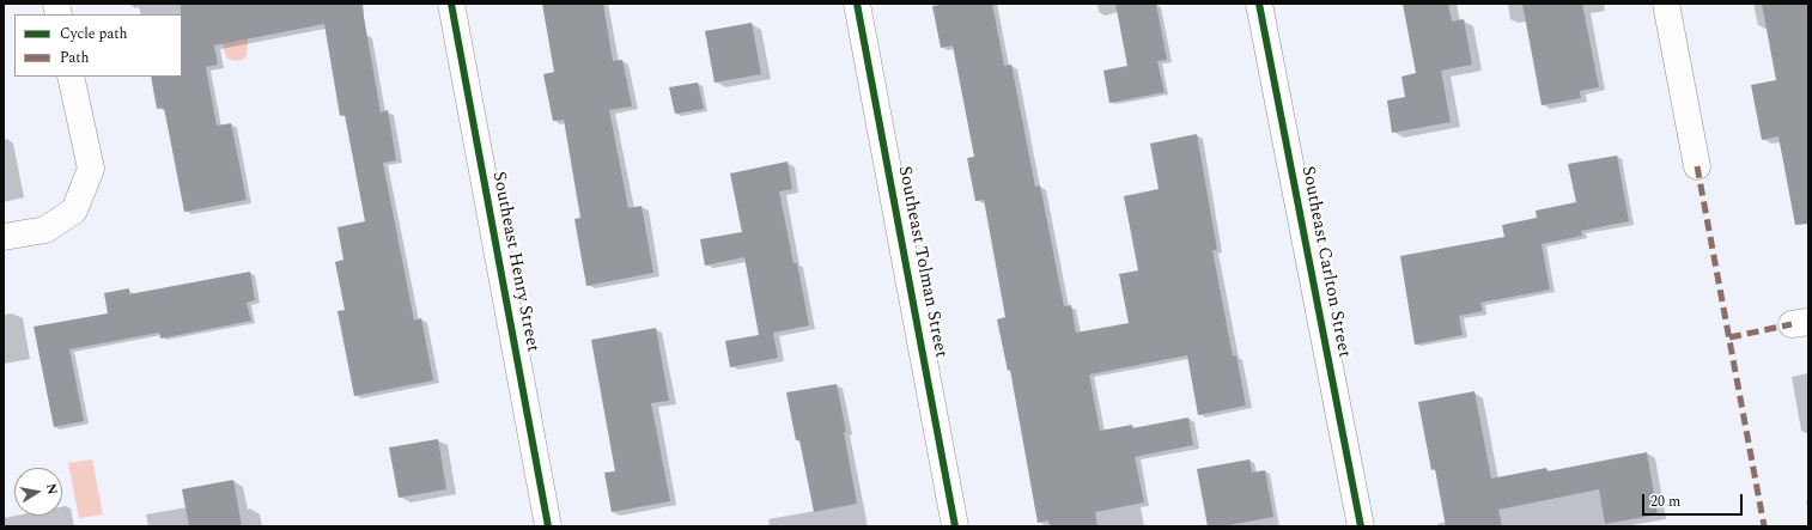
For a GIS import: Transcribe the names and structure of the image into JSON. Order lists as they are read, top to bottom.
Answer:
{
  "streets": {
    "street": ["Southeast Henry Street", "Southeast Tolman Street", "Southeast Carlton Street"]
  },
  "legend": ["Cycle path", "Path"],
  "scale_bar": "20 m",
  "north": "right"
}
